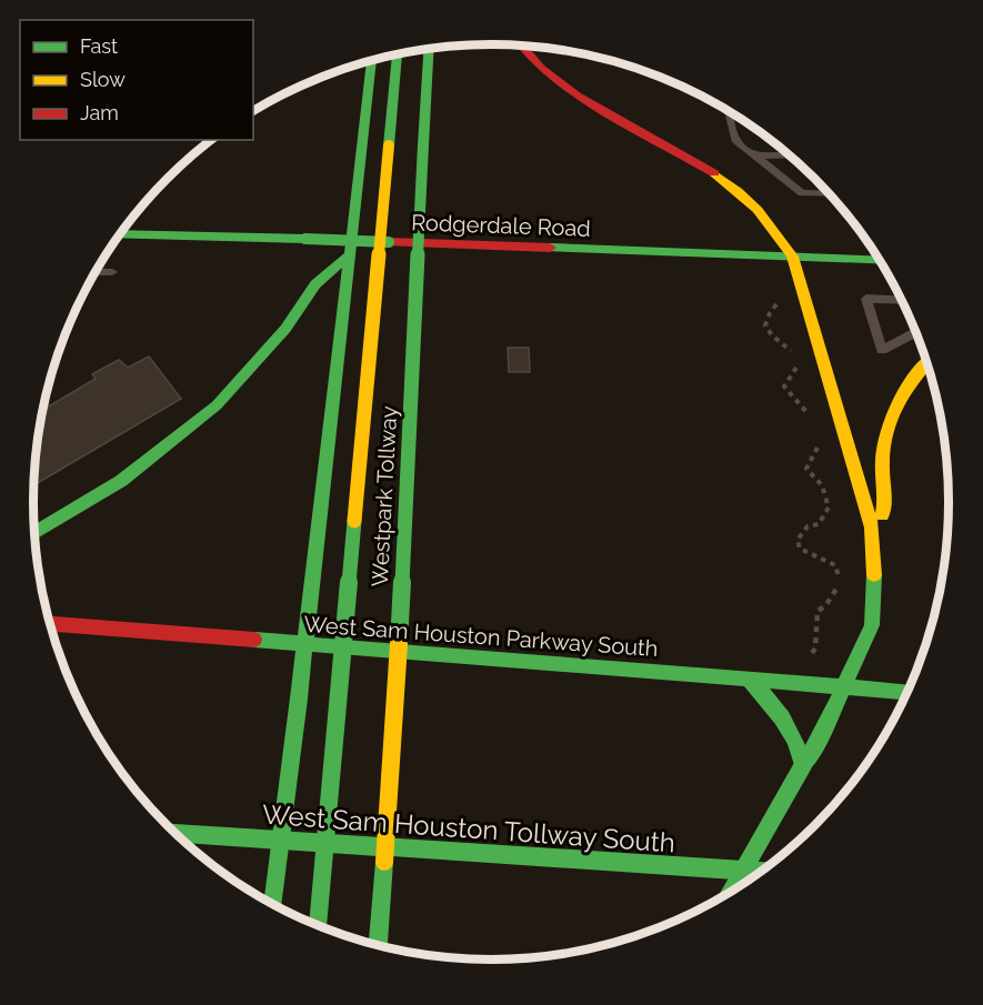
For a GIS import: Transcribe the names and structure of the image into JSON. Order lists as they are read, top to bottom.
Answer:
{
  "streets": {
    "main road": [
      "Rodgerdale Road",
      "Westpark Tollway",
      "West Sam Houston Parkway South",
      "West Sam Houston Tollway South"
    ]
  },
  "legend": ["Fast", "Slow", "Jam"]
}
